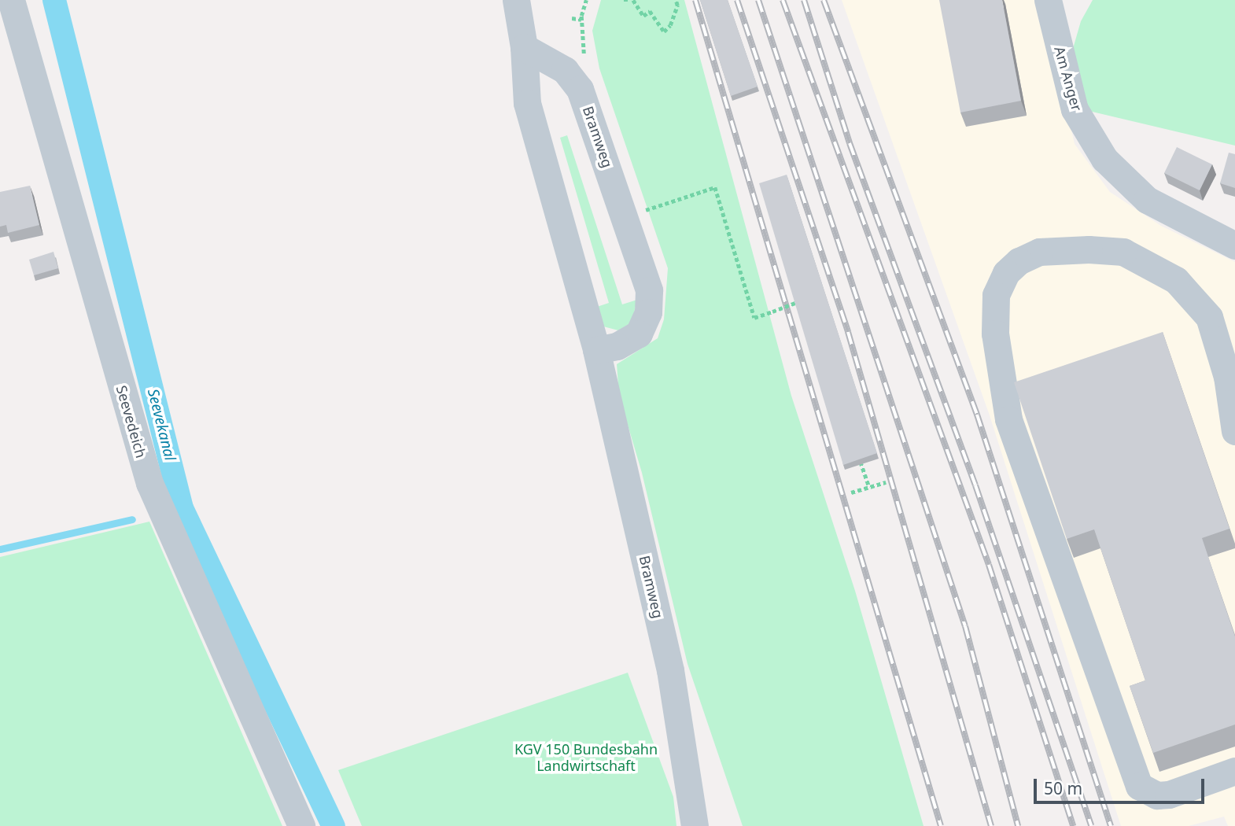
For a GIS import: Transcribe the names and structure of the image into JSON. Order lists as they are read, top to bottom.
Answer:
{
  "streets": {
    "street": ["Am Anger", "Bramweg", "Seevedeich"]
  },
  "water": ["Seevekanal"],
  "parks": ["KGV 150 Bundesbahn Landwirtschaft"],
  "scale_bar": "50 m"
}
